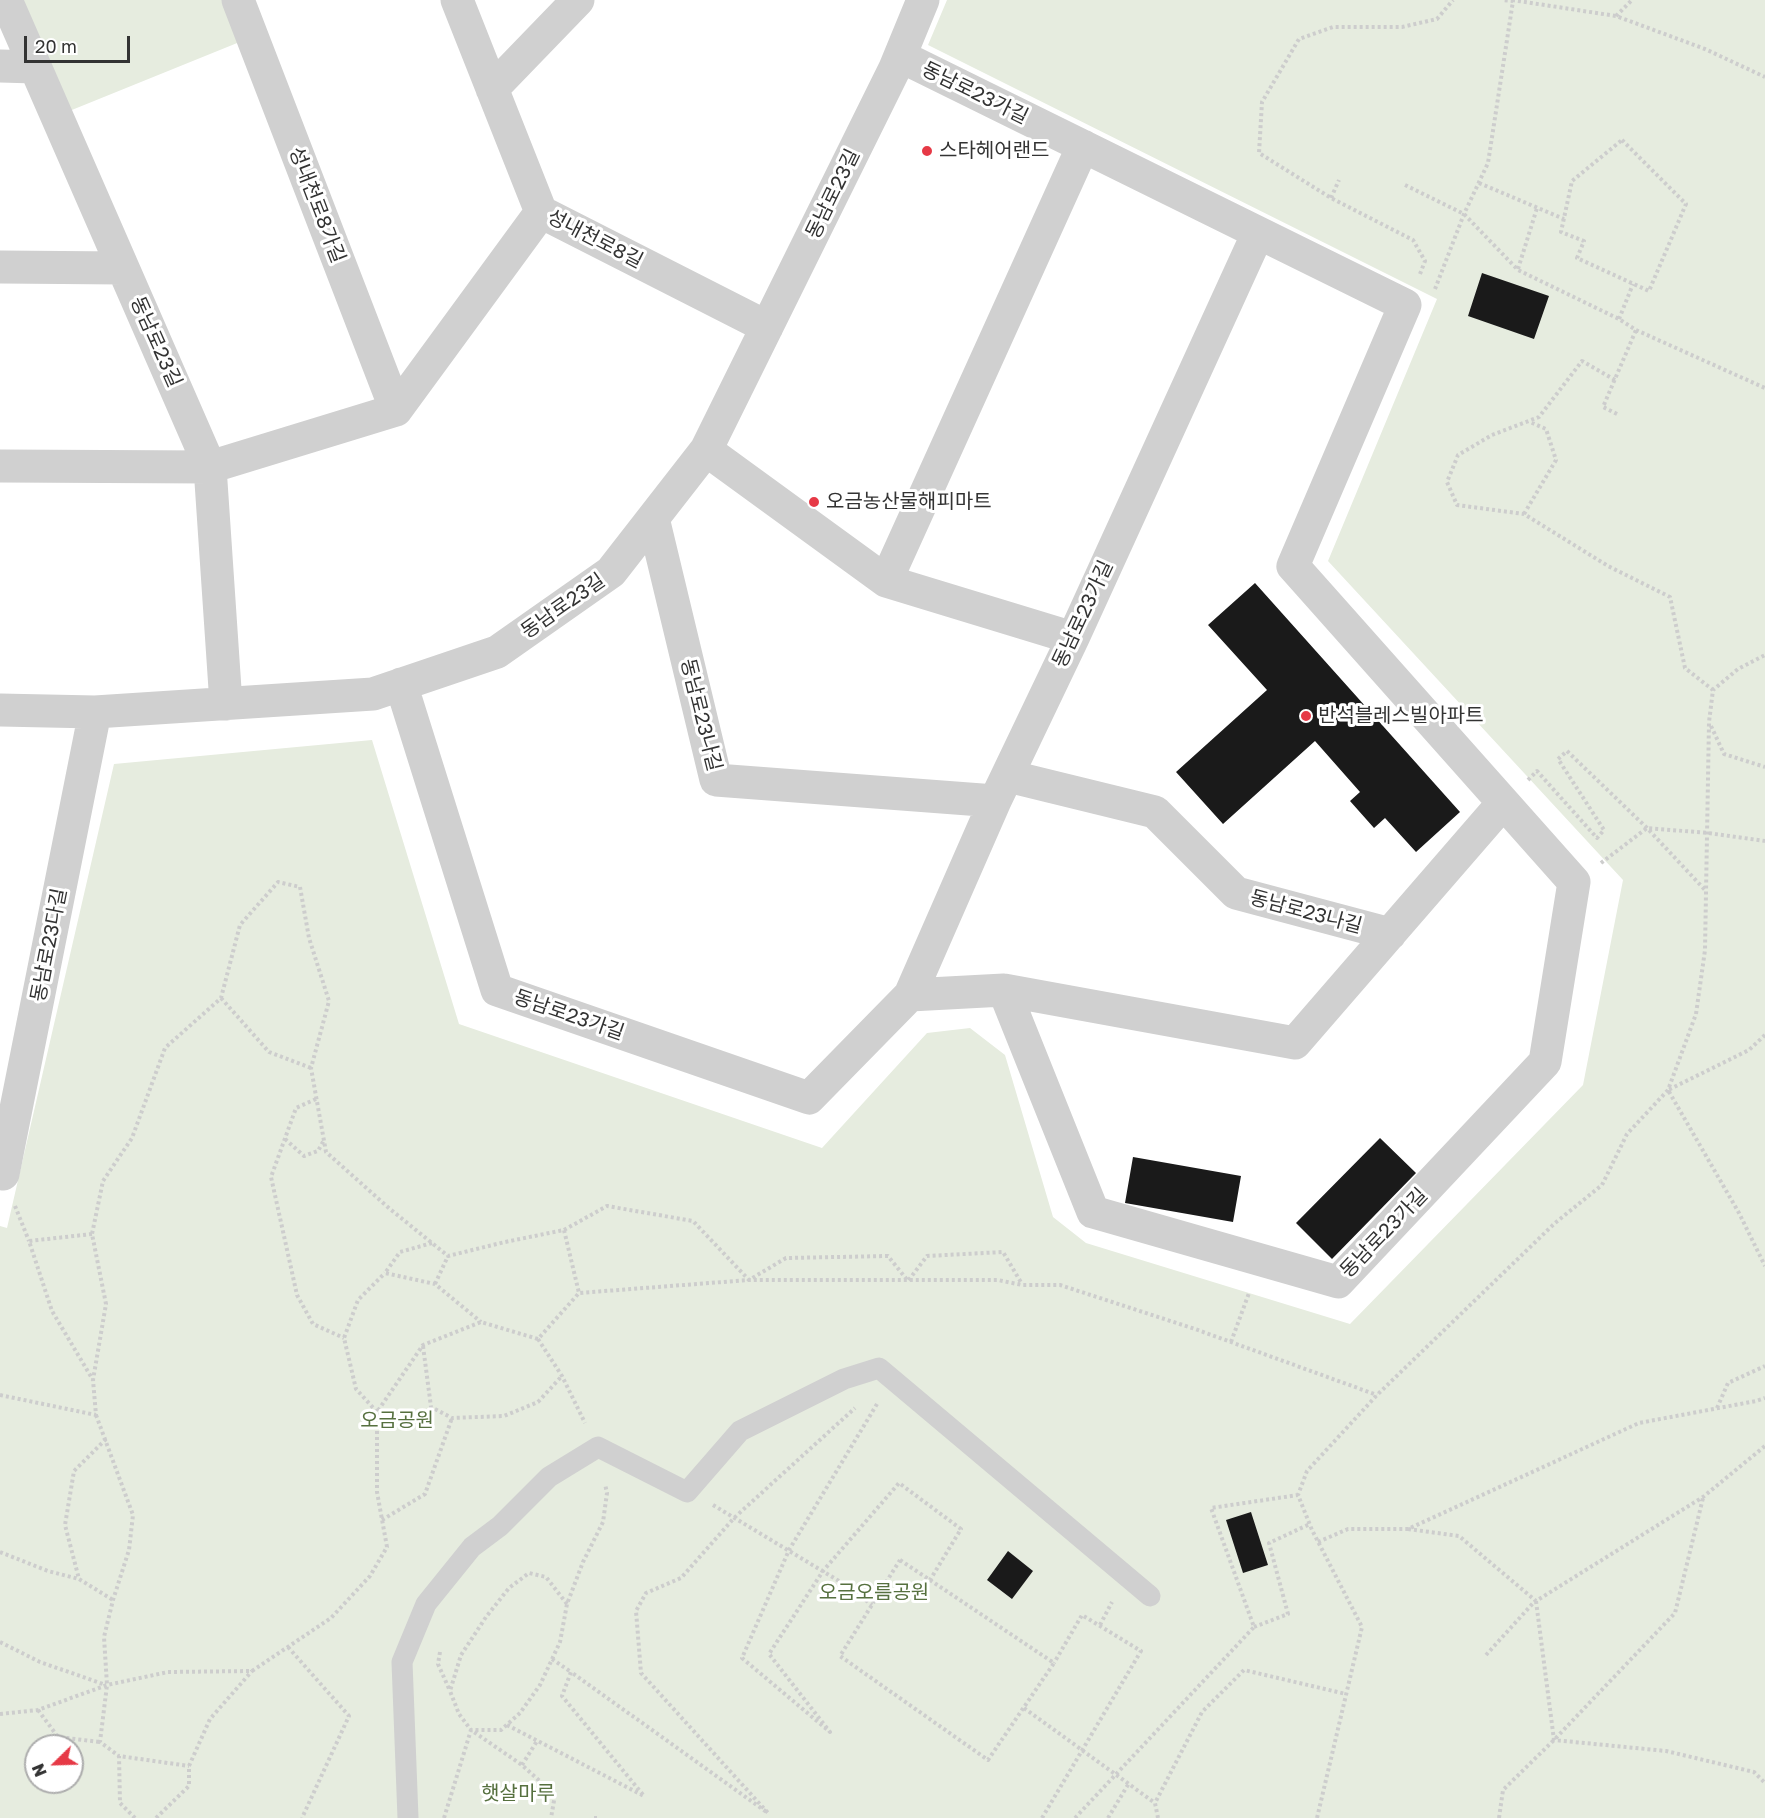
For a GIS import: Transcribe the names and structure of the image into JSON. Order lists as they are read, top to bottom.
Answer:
{
  "streets": {
    "street": [
      "동남로23가길",
      "동남로23길",
      "성내천로8가길",
      "성내천로8길",
      "동남로23나길",
      "동남로23다길"
    ]
  },
  "crossings": [
    ["동남로23가길", "동남로23길"],
    ["동남로23가길", "동남로23나길"],
    ["동남로23길", "성내천로8길"],
    ["동남로23길", "동남로23나길"],
    ["동남로23길", "동남로23다길"]
  ],
  "parks": ["오금공원", "오금오름공원", "햇살마루"],
  "places": ["스타헤어랜드", "오금농산물해피마트", "반석블레스빌아파트"],
  "scale_bar": "20 m",
  "north": "bottom left"
}
